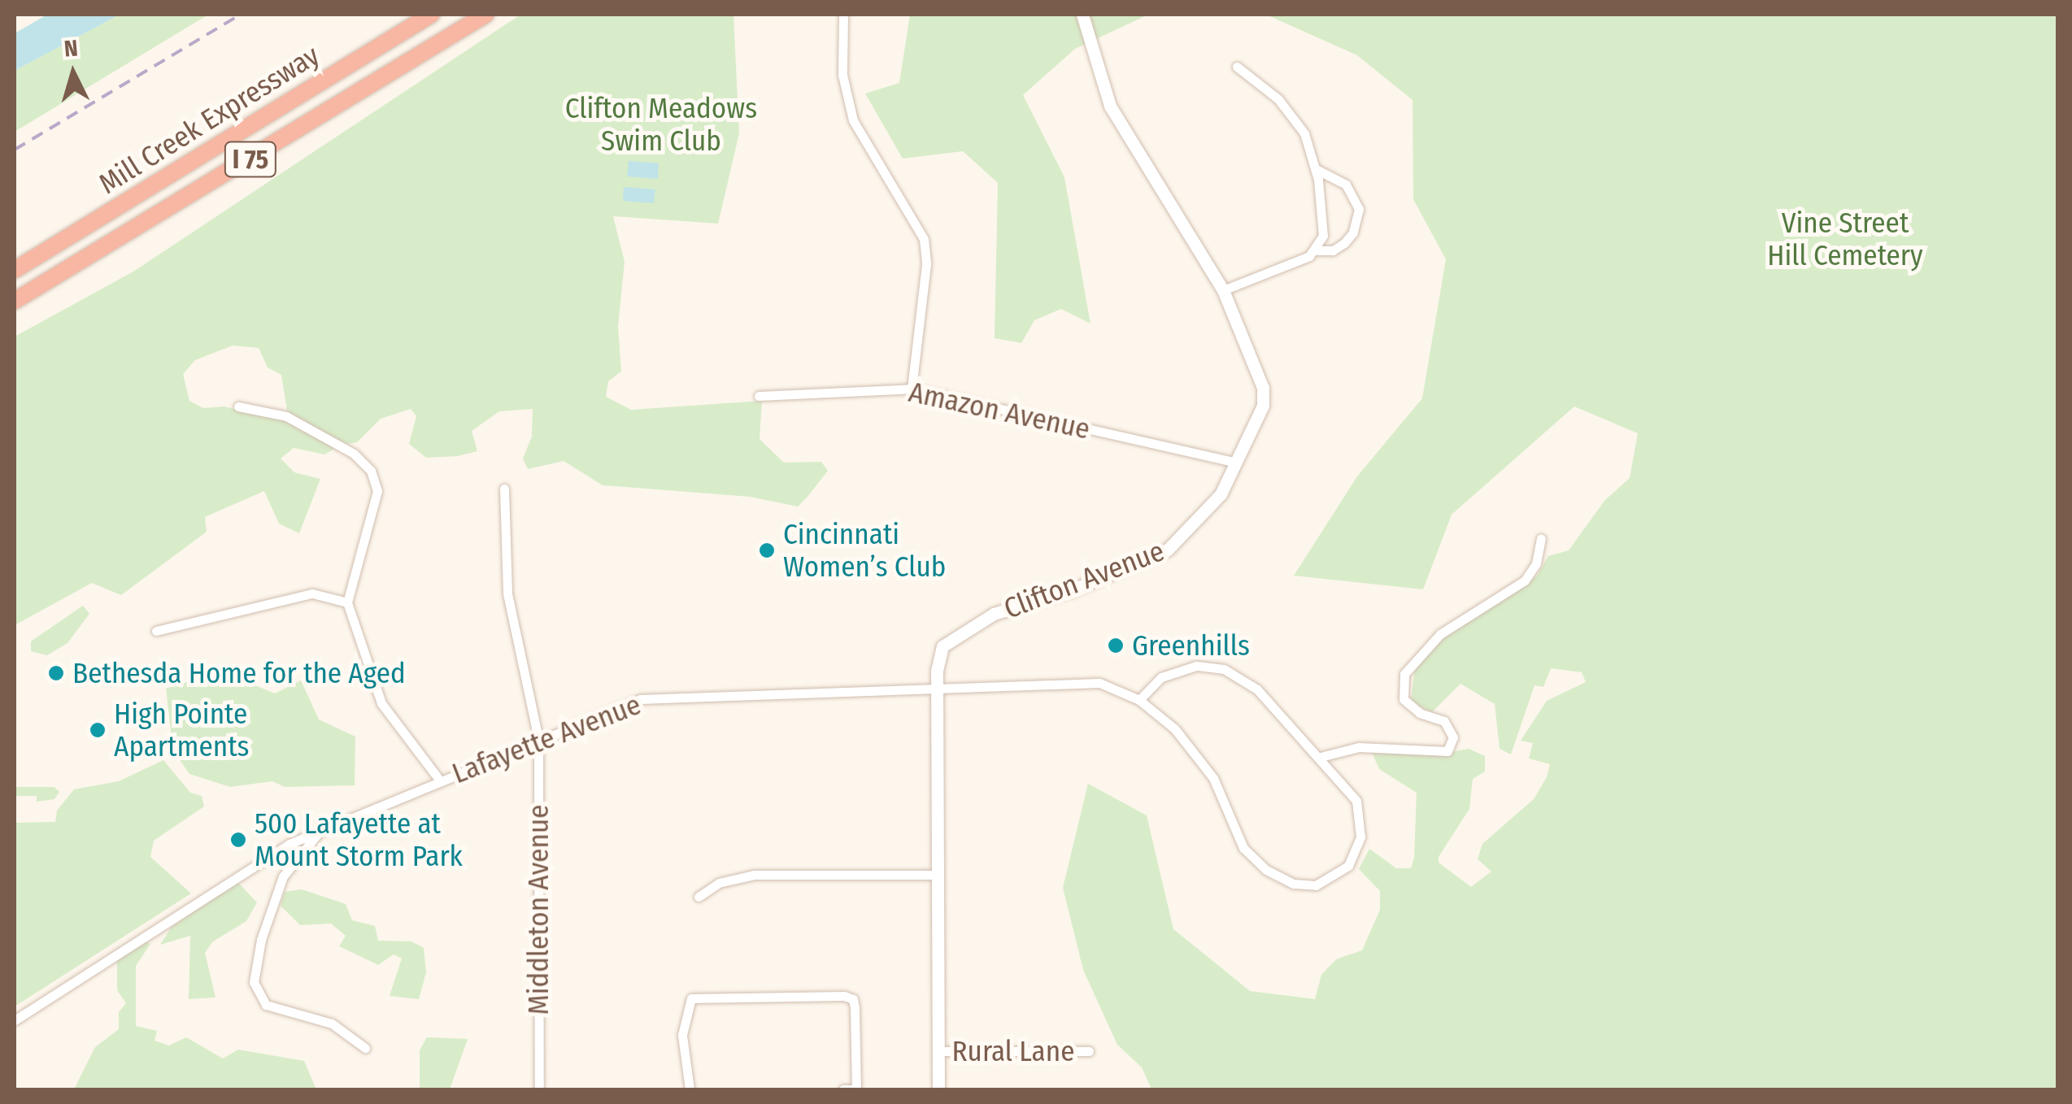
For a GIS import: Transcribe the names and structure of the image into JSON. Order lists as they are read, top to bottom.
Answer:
{
  "streets": {
    "highway": ["Mill Creek Expressway", "I 75"],
    "main road": ["Clifton Avenue"],
    "street": [
      "Amazon Avenue",
      "Lafayette Avenue",
      "Middleton Avenue",
      "Rural Lane"
    ]
  },
  "crossings": [
    ["Amazon Avenue", "Clifton Avenue"],
    ["Clifton Avenue", "Lafayette Avenue"],
    ["Clifton Avenue", "Rural Lane"],
    ["Lafayette Avenue", "Middleton Avenue"]
  ],
  "parks": ["Clifton Meadows Swim Club", "Vine Street Hill Cemetery"],
  "places": [
    "Cincinnati Women’s Club",
    "Greenhills",
    "Bethesda Home for the Aged",
    "High Pointe Apartments",
    "500 Lafayette at Mount Storm Park"
  ],
  "north": "top"
}
